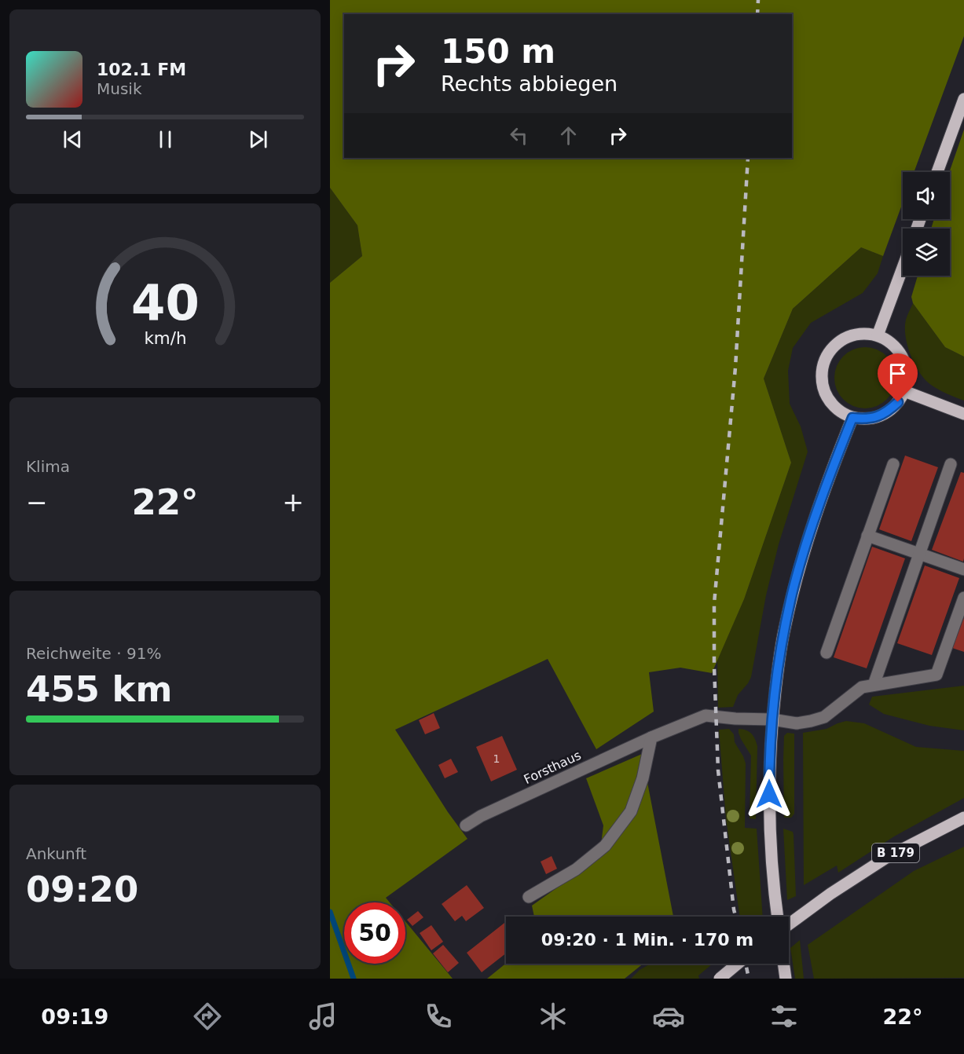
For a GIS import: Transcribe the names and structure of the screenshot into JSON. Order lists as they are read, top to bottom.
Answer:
{
  "streets": {
    "main road": ["B 179"],
    "lane": ["Forsthaus"]
  },
  "house_numbers": ["1"],
  "page": {
    "turn": ["150 m", "Rechts abbiegen"],
    "song": ["102.1 FM", "Musik"],
    "tile": [
      "Klima",
      ["Reichweite · 91%", "455 km"],
      ["Ankunft", "09:20"]
    ],
    "heat": ["−", "22°", "+"],
    "limit": "50",
    "trip": "09:20 · 1 Min. · 170 m",
    "tabs": ["09:19", "22°"],
    "gauge": ["40", "km/h"]
  }
}
